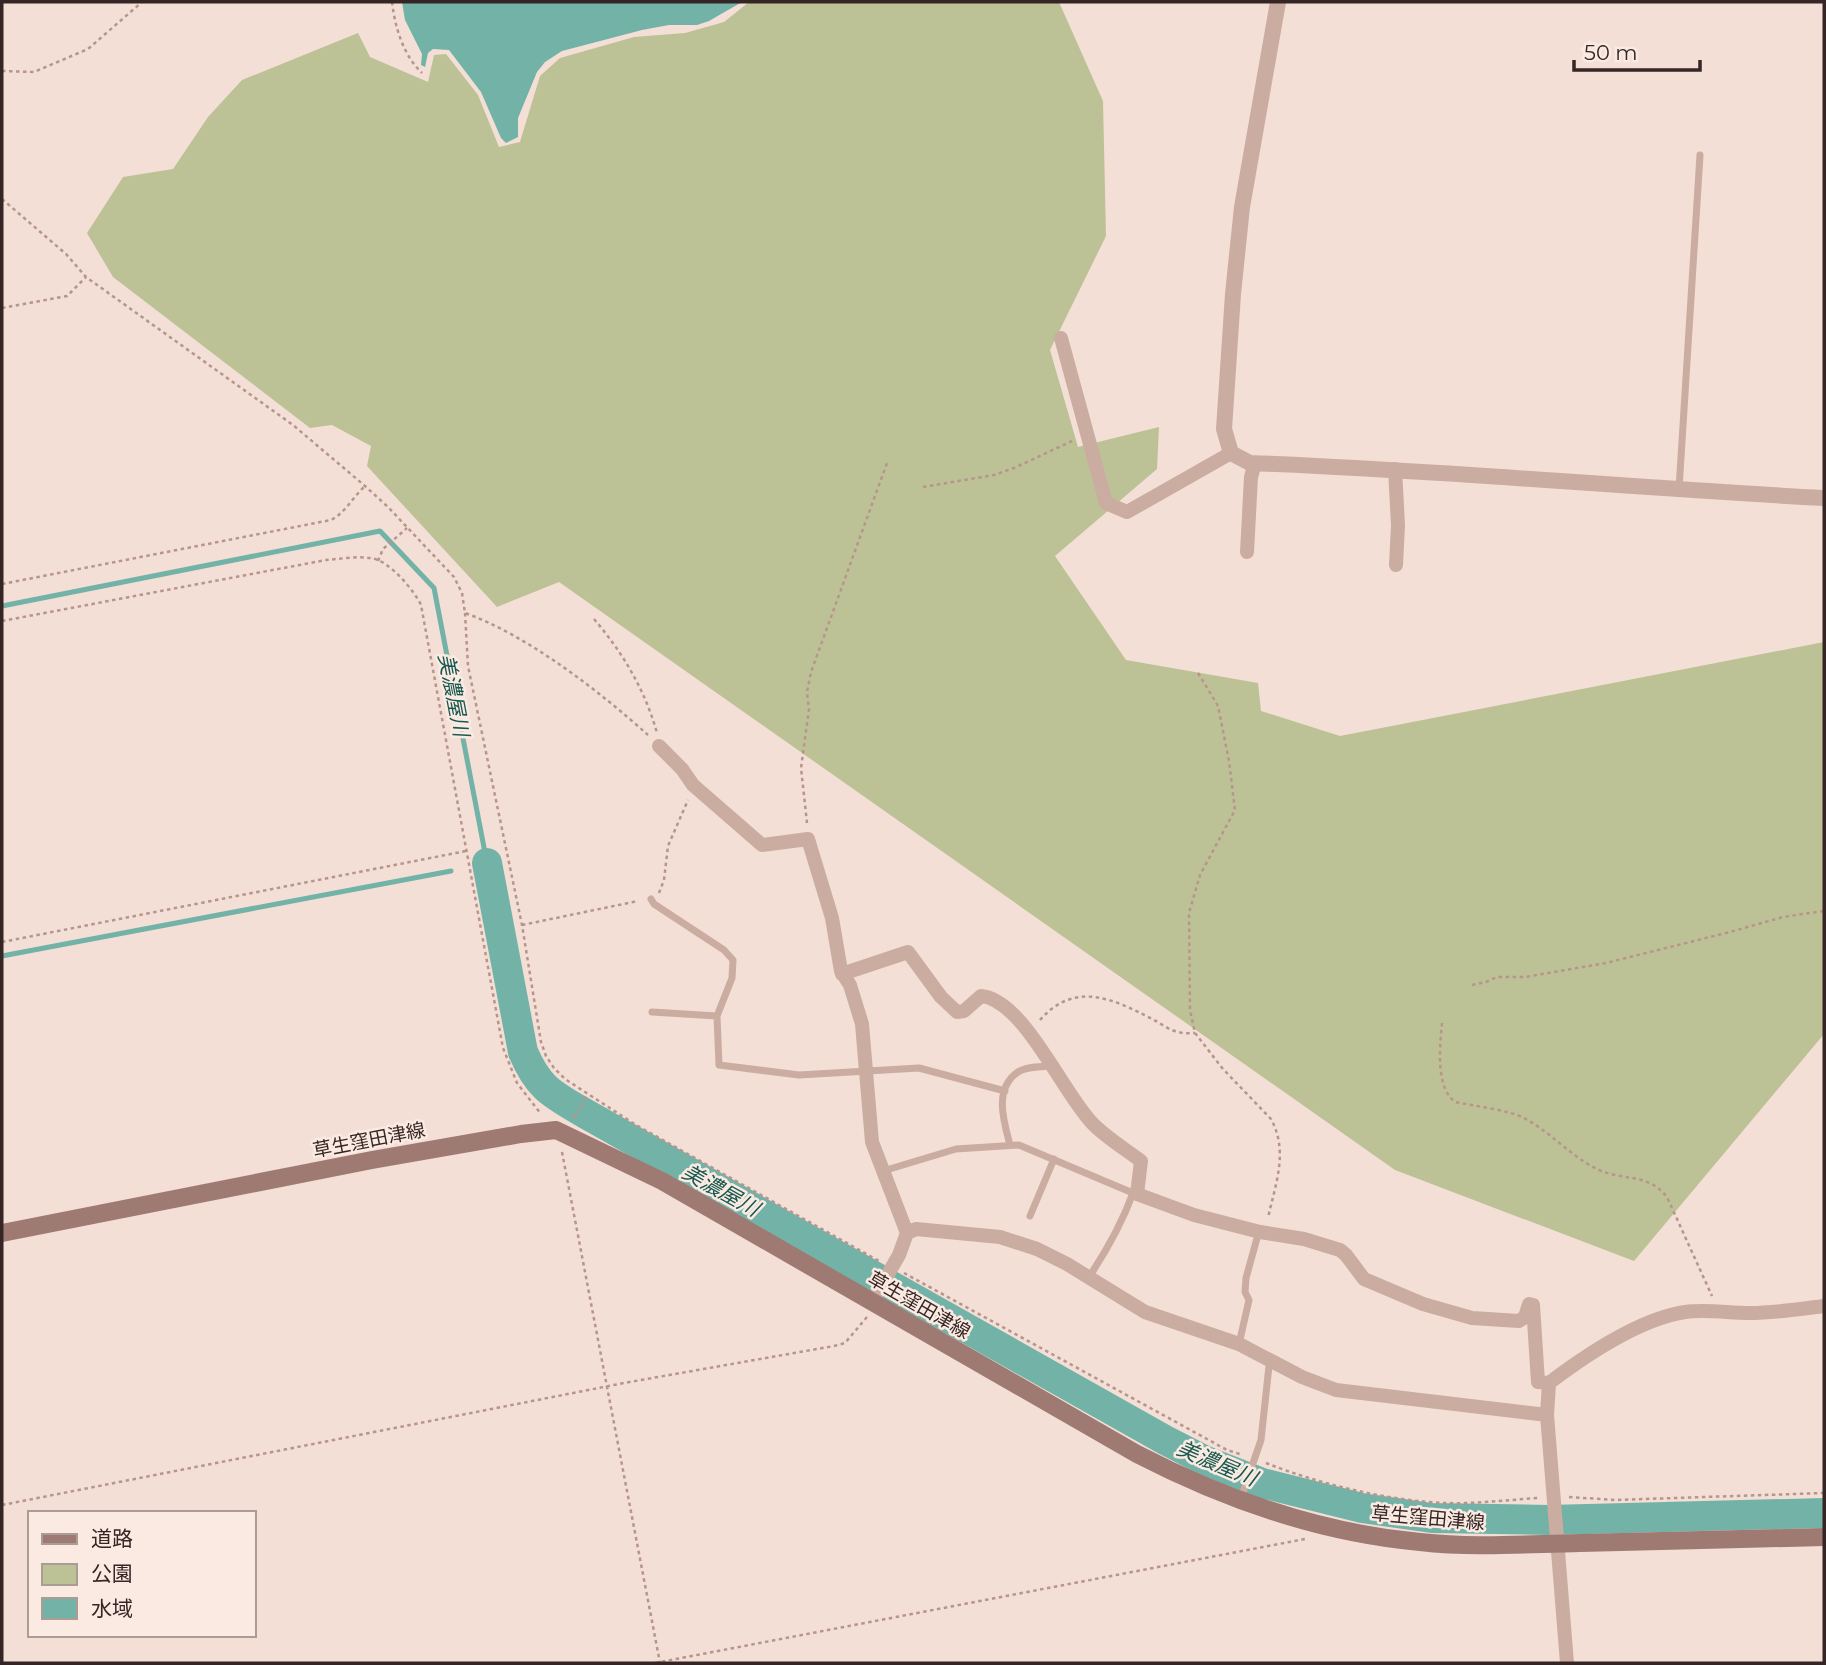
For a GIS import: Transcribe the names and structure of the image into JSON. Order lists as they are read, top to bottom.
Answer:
{
  "streets": {
    "main road": ["草生窪田津線"]
  },
  "water": ["美濃屋川"],
  "legend": ["道路", "公園", "水域"],
  "scale_bar": "50 m"
}
